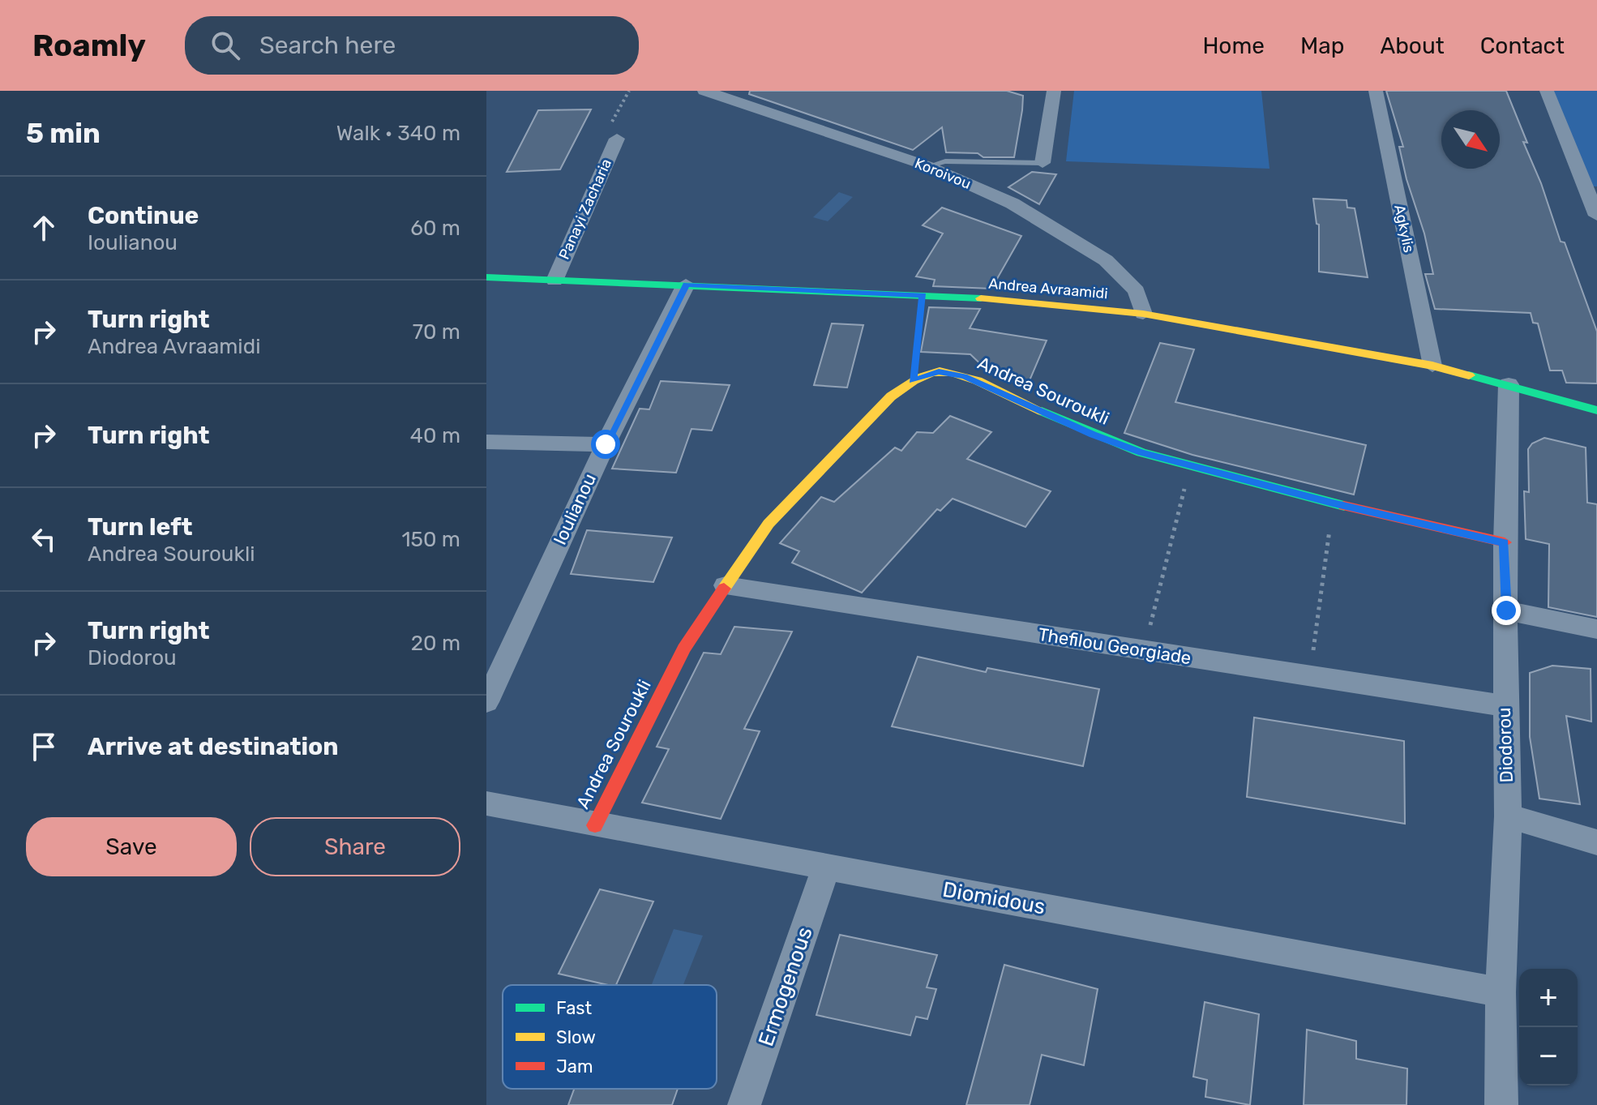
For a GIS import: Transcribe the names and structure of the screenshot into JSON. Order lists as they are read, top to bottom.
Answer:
{
  "streets": {
    "street": [
      "Koroivou",
      "Panayi Zacharia",
      "Agkylis",
      "Andrea Avraamidi",
      "Andrea Souroukli",
      "Ioulianou",
      "Thefilou Georgiade",
      "Diodorou",
      "Diomidous",
      "Ermogenous"
    ]
  },
  "crossings": [
    ["Koroivou", "Andrea Avraamidi"],
    ["Panayi Zacharia", "Andrea Avraamidi"],
    ["Agkylis", "Andrea Avraamidi"],
    ["Andrea Avraamidi", "Ioulianou"],
    ["Andrea Avraamidi", "Diodorou"],
    ["Andrea Souroukli", "Thefilou Georgiade"],
    ["Andrea Souroukli", "Diodorou"],
    ["Andrea Souroukli", "Diomidous"],
    ["Thefilou Georgiade", "Diodorou"],
    ["Diodorou", "Diomidous"],
    ["Diomidous", "Ermogenous"]
  ],
  "legend": ["Fast", "Slow", "Jam"],
  "north": "bottom right",
  "page": {
    "header": "Roamly",
    "search": "Search here",
    "nav": [
      "Home",
      "Map",
      "About",
      "Contact"
    ],
    "heading": ["5 min", "Walk · 340 m"],
    "list": [
      ["Continue", "Ioulianou", "60 m"],
      ["Turn right", "Andrea Avraamidi", "70 m"],
      ["Turn right", "40 m"],
      ["Turn left", "Andrea Souroukli", "150 m"],
      ["Turn right", "Diodorou", "20 m"],
      "Arrive at destination"
    ],
    "buttons": ["Save", "Share"],
    "map_buttons": ["+", "−"]
  }
}
